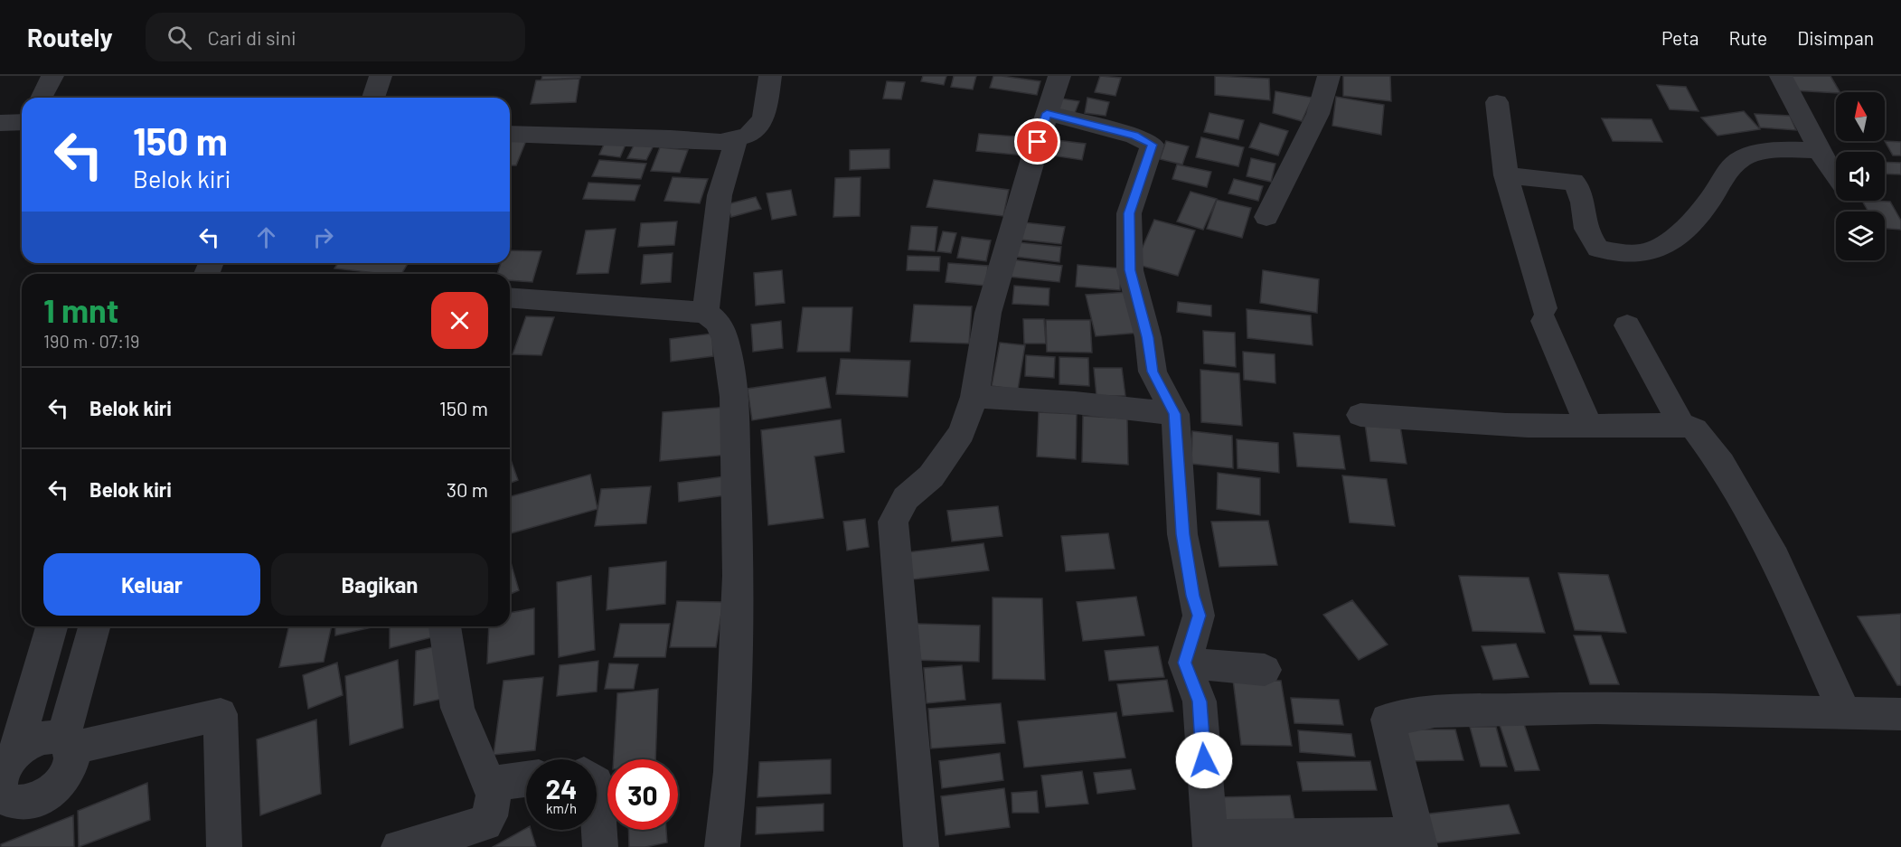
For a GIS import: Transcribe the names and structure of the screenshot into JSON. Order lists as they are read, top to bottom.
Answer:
{
  "north": "top",
  "page": {
    "header": "Routely",
    "search": "Cari di sini",
    "nav": ["Peta", "Rute", "Disimpan"],
    "turn": ["150 m", "Belok kiri"],
    "heading": ["1 mnt", "190 m · 07:19"],
    "list": [
      {
        "name": "Belok kiri",
        "value": "150 m"
      },
      {
        "name": "Belok kiri",
        "value": "30 m"
      }
    ],
    "buttons": ["Keluar", "Bagikan"],
    "speed": "24 km/h",
    "limit": "30"
  }
}
